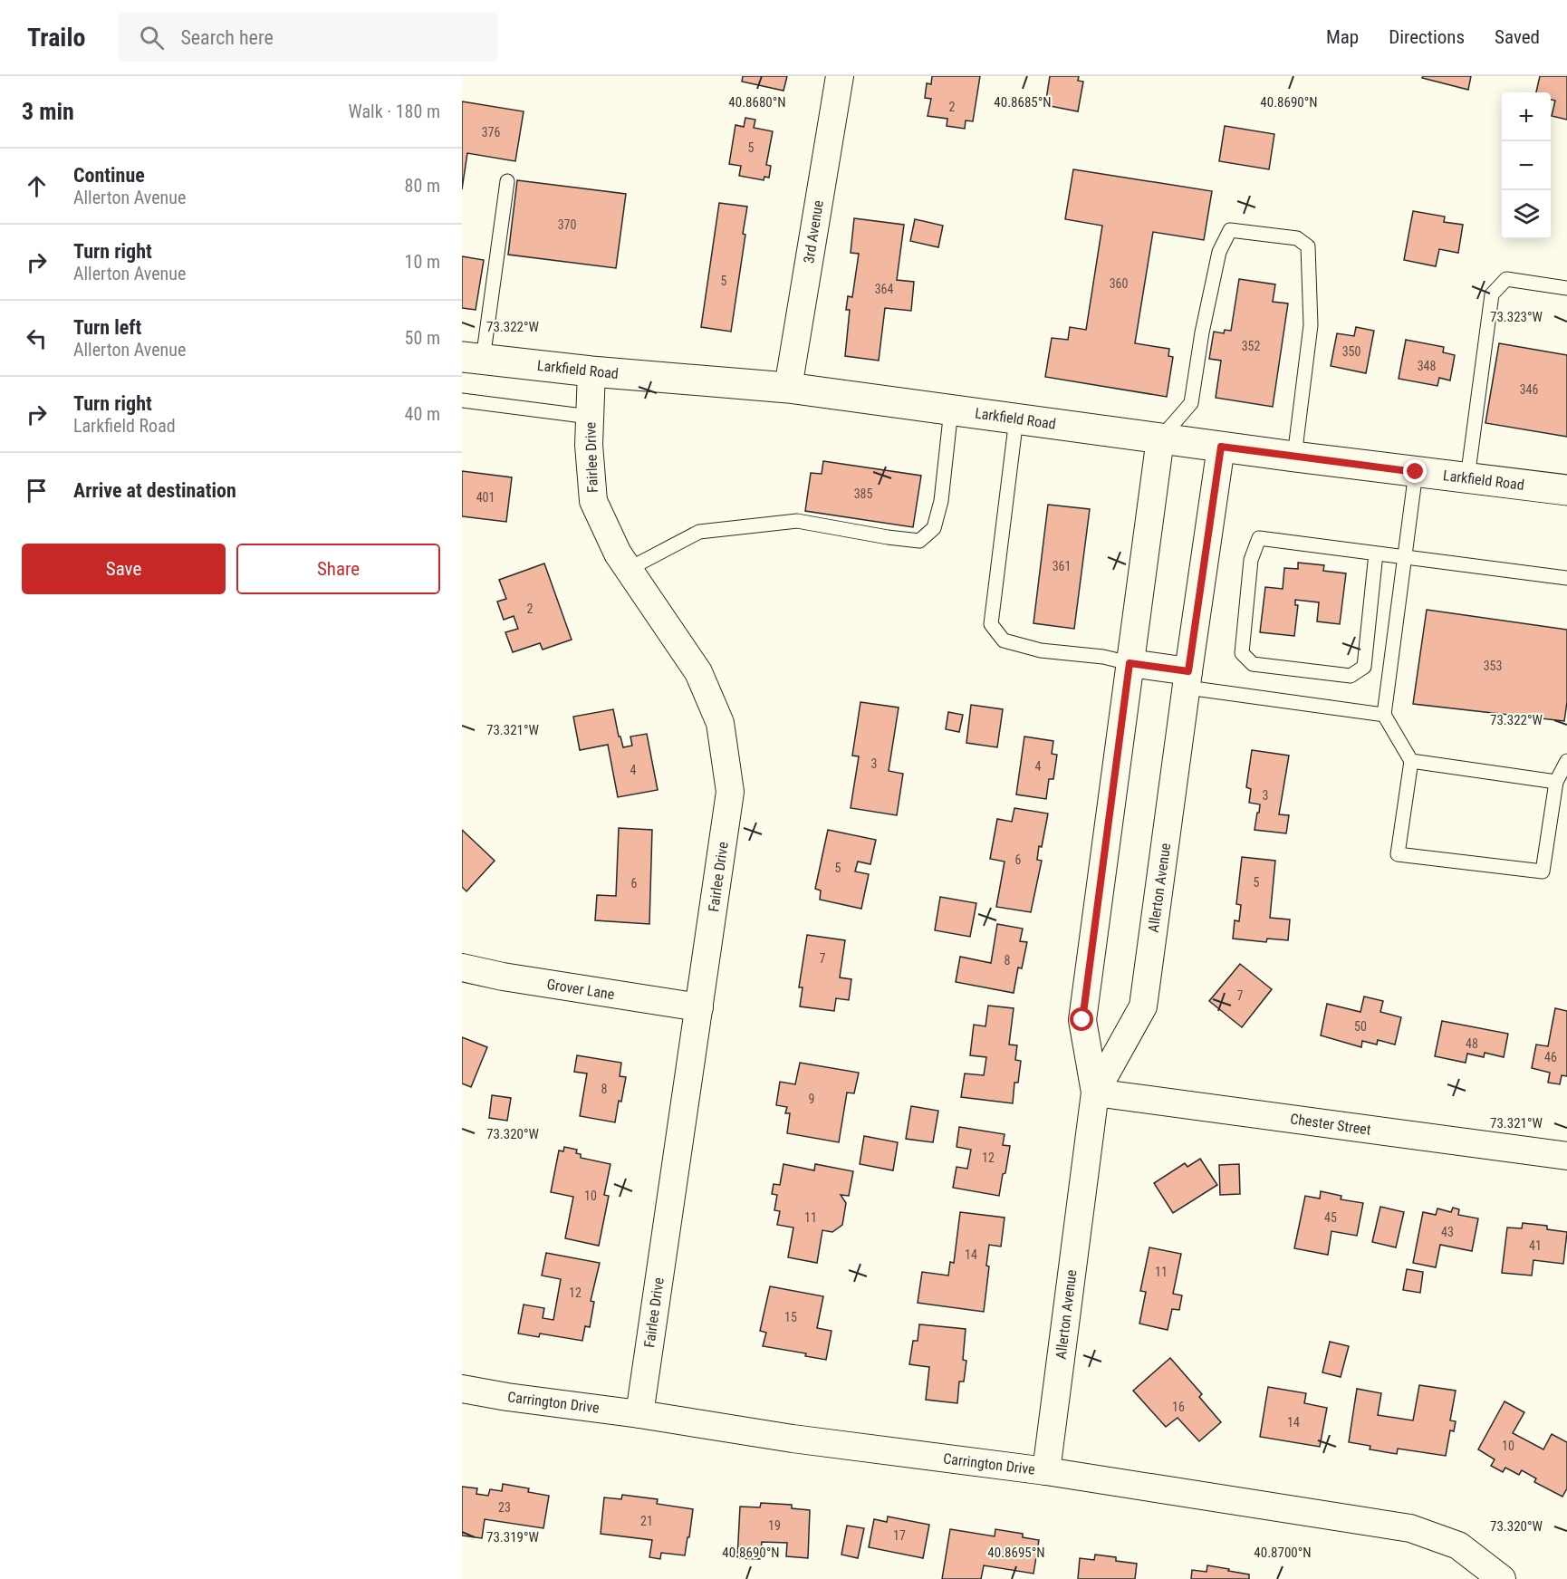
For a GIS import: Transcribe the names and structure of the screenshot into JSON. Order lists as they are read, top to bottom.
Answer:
{
  "streets": {
    "main road": ["Larkfield Road"],
    "street": [
      "3rd Avenue",
      "Fairlee Drive",
      "Allerton Avenue",
      "Grover Lane",
      "Chester Street",
      "Carrington Drive"
    ]
  },
  "crossings": [
    ["3rd Avenue", "Larkfield Road"],
    ["Larkfield Road", "Fairlee Drive"],
    ["Larkfield Road", "Allerton Avenue"],
    ["Fairlee Drive", "Grover Lane"],
    ["Fairlee Drive", "Carrington Drive"],
    ["Allerton Avenue", "Chester Street"],
    ["Allerton Avenue", "Carrington Drive"]
  ],
  "house_numbers": [
    "2",
    "376",
    "5",
    "370",
    "5",
    "360",
    "364",
    "352",
    "350",
    "348",
    "346",
    "385",
    "401",
    "361",
    "2",
    "353",
    "3",
    "4",
    "4",
    "3",
    "6",
    "5",
    "5",
    "6",
    "7",
    "8",
    "7",
    "50",
    "48",
    "46",
    "8",
    "9",
    "12",
    "10",
    "11",
    "45",
    "43",
    "41",
    "14",
    "11",
    "12",
    "15",
    "16",
    "14",
    "10",
    "23",
    "21",
    "19",
    "17"
  ],
  "page": {
    "header": "Trailo",
    "search": "Search here",
    "nav": ["Map", "Directions", "Saved"],
    "heading": ["3 min", "Walk · 180 m"],
    "map_buttons": ["+", "−"],
    "list": [
      ["Continue", "Allerton Avenue", "80 m"],
      ["Turn right", "Allerton Avenue", "10 m"],
      ["Turn left", "Allerton Avenue", "50 m"],
      ["Turn right", "Larkfield Road", "40 m"],
      "Arrive at destination"
    ],
    "buttons": ["Save", "Share"]
  },
  "coordinates": [
    "40.8685°N",
    "40.8690°N",
    "40.8680°N",
    "73.323°W",
    "73.322°W",
    "73.321°W",
    "73.320°W",
    "73.319°W",
    "40.8695°N",
    "40.8700°N"
  ]
}
